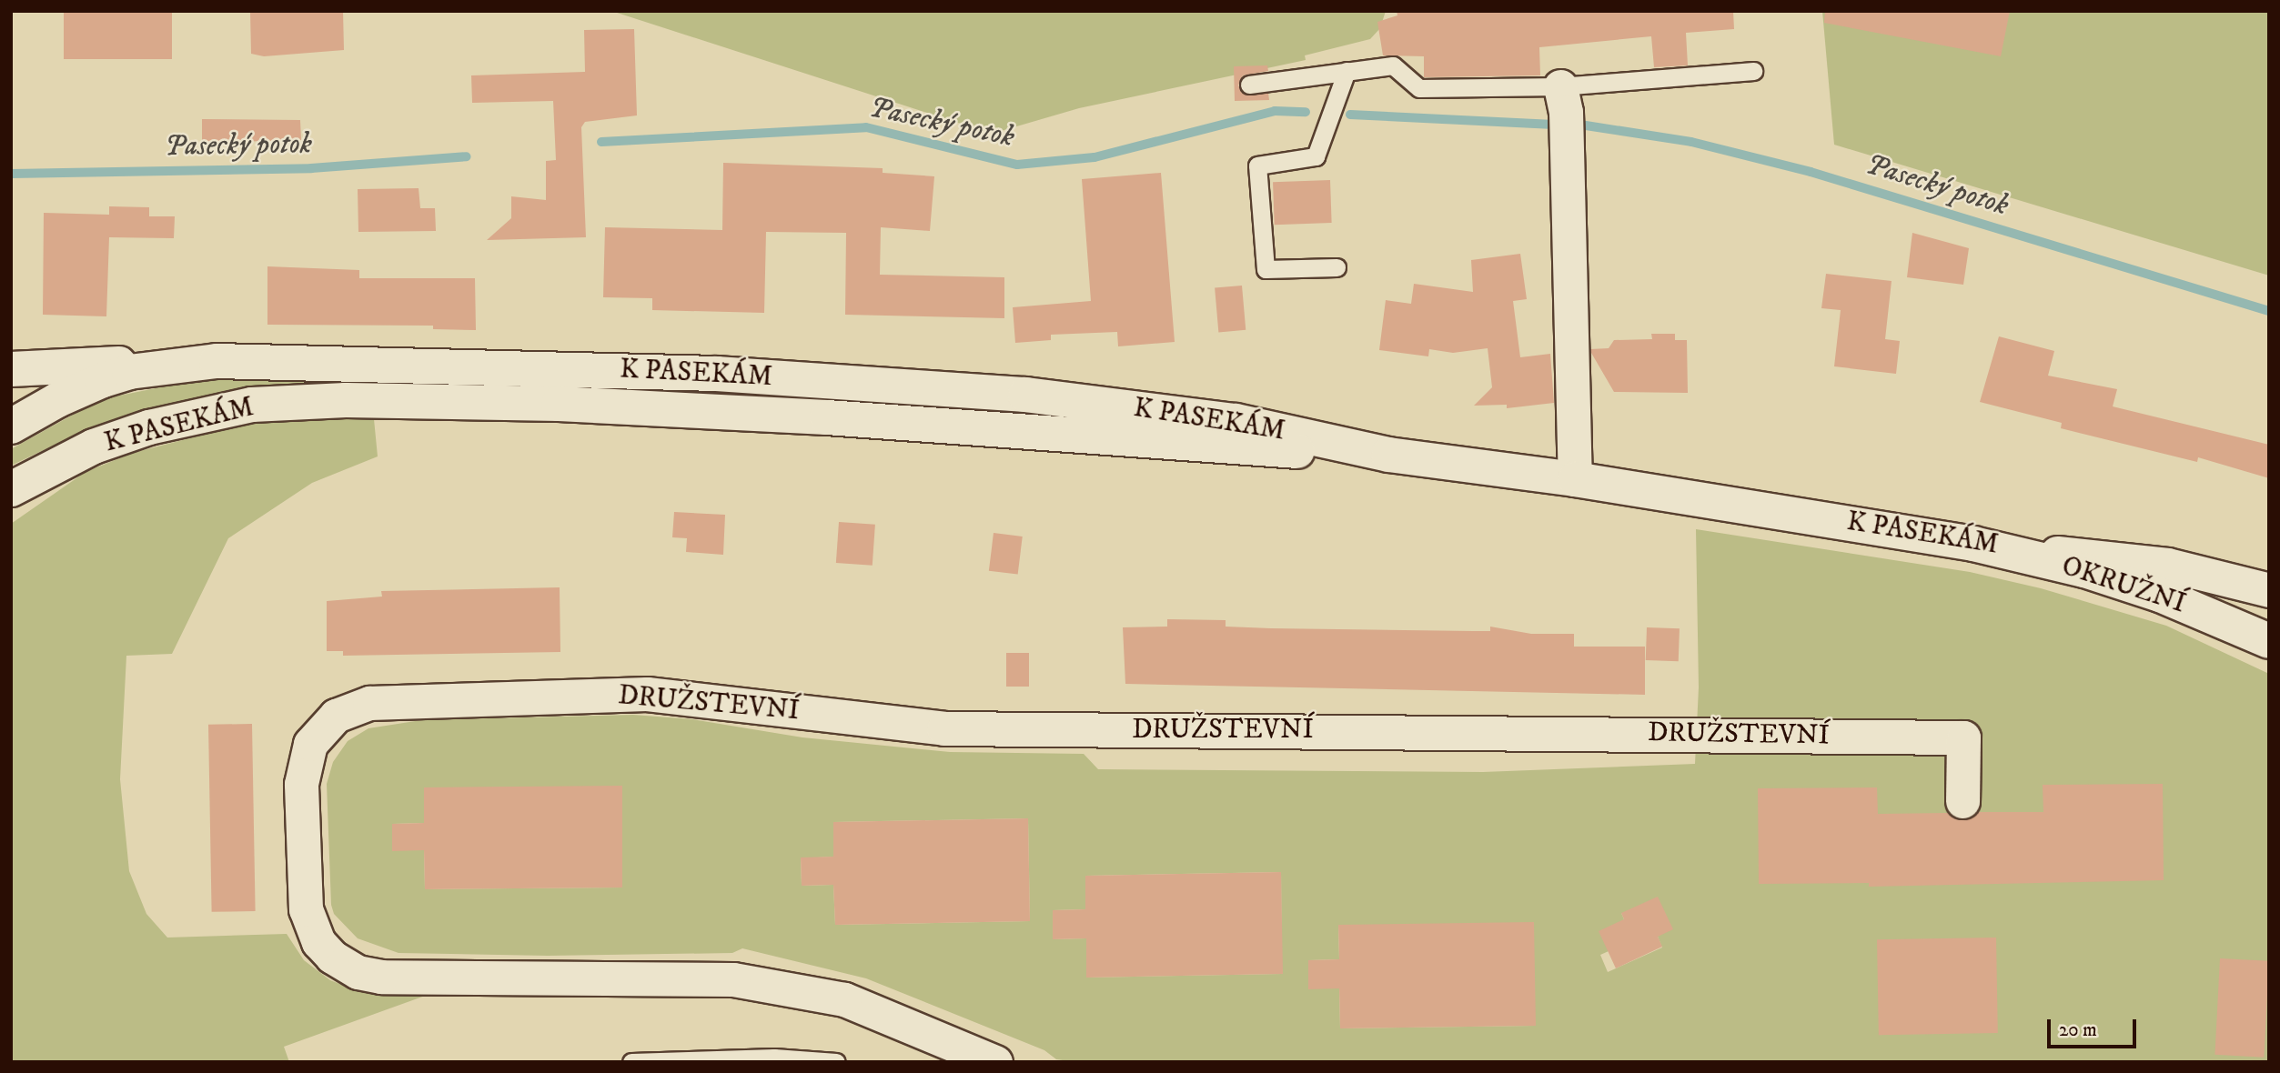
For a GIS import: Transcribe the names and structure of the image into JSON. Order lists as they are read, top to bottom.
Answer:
{
  "streets": {
    "street": ["K PASEKÁM", "OKRUŽNÍ", "DRUŽSTEVNÍ"]
  },
  "crossings": [
    ["K PASEKÁM", "OKRUŽNÍ"]
  ],
  "water": ["Pasecký potok"],
  "scale_bar": "20 m"
}
